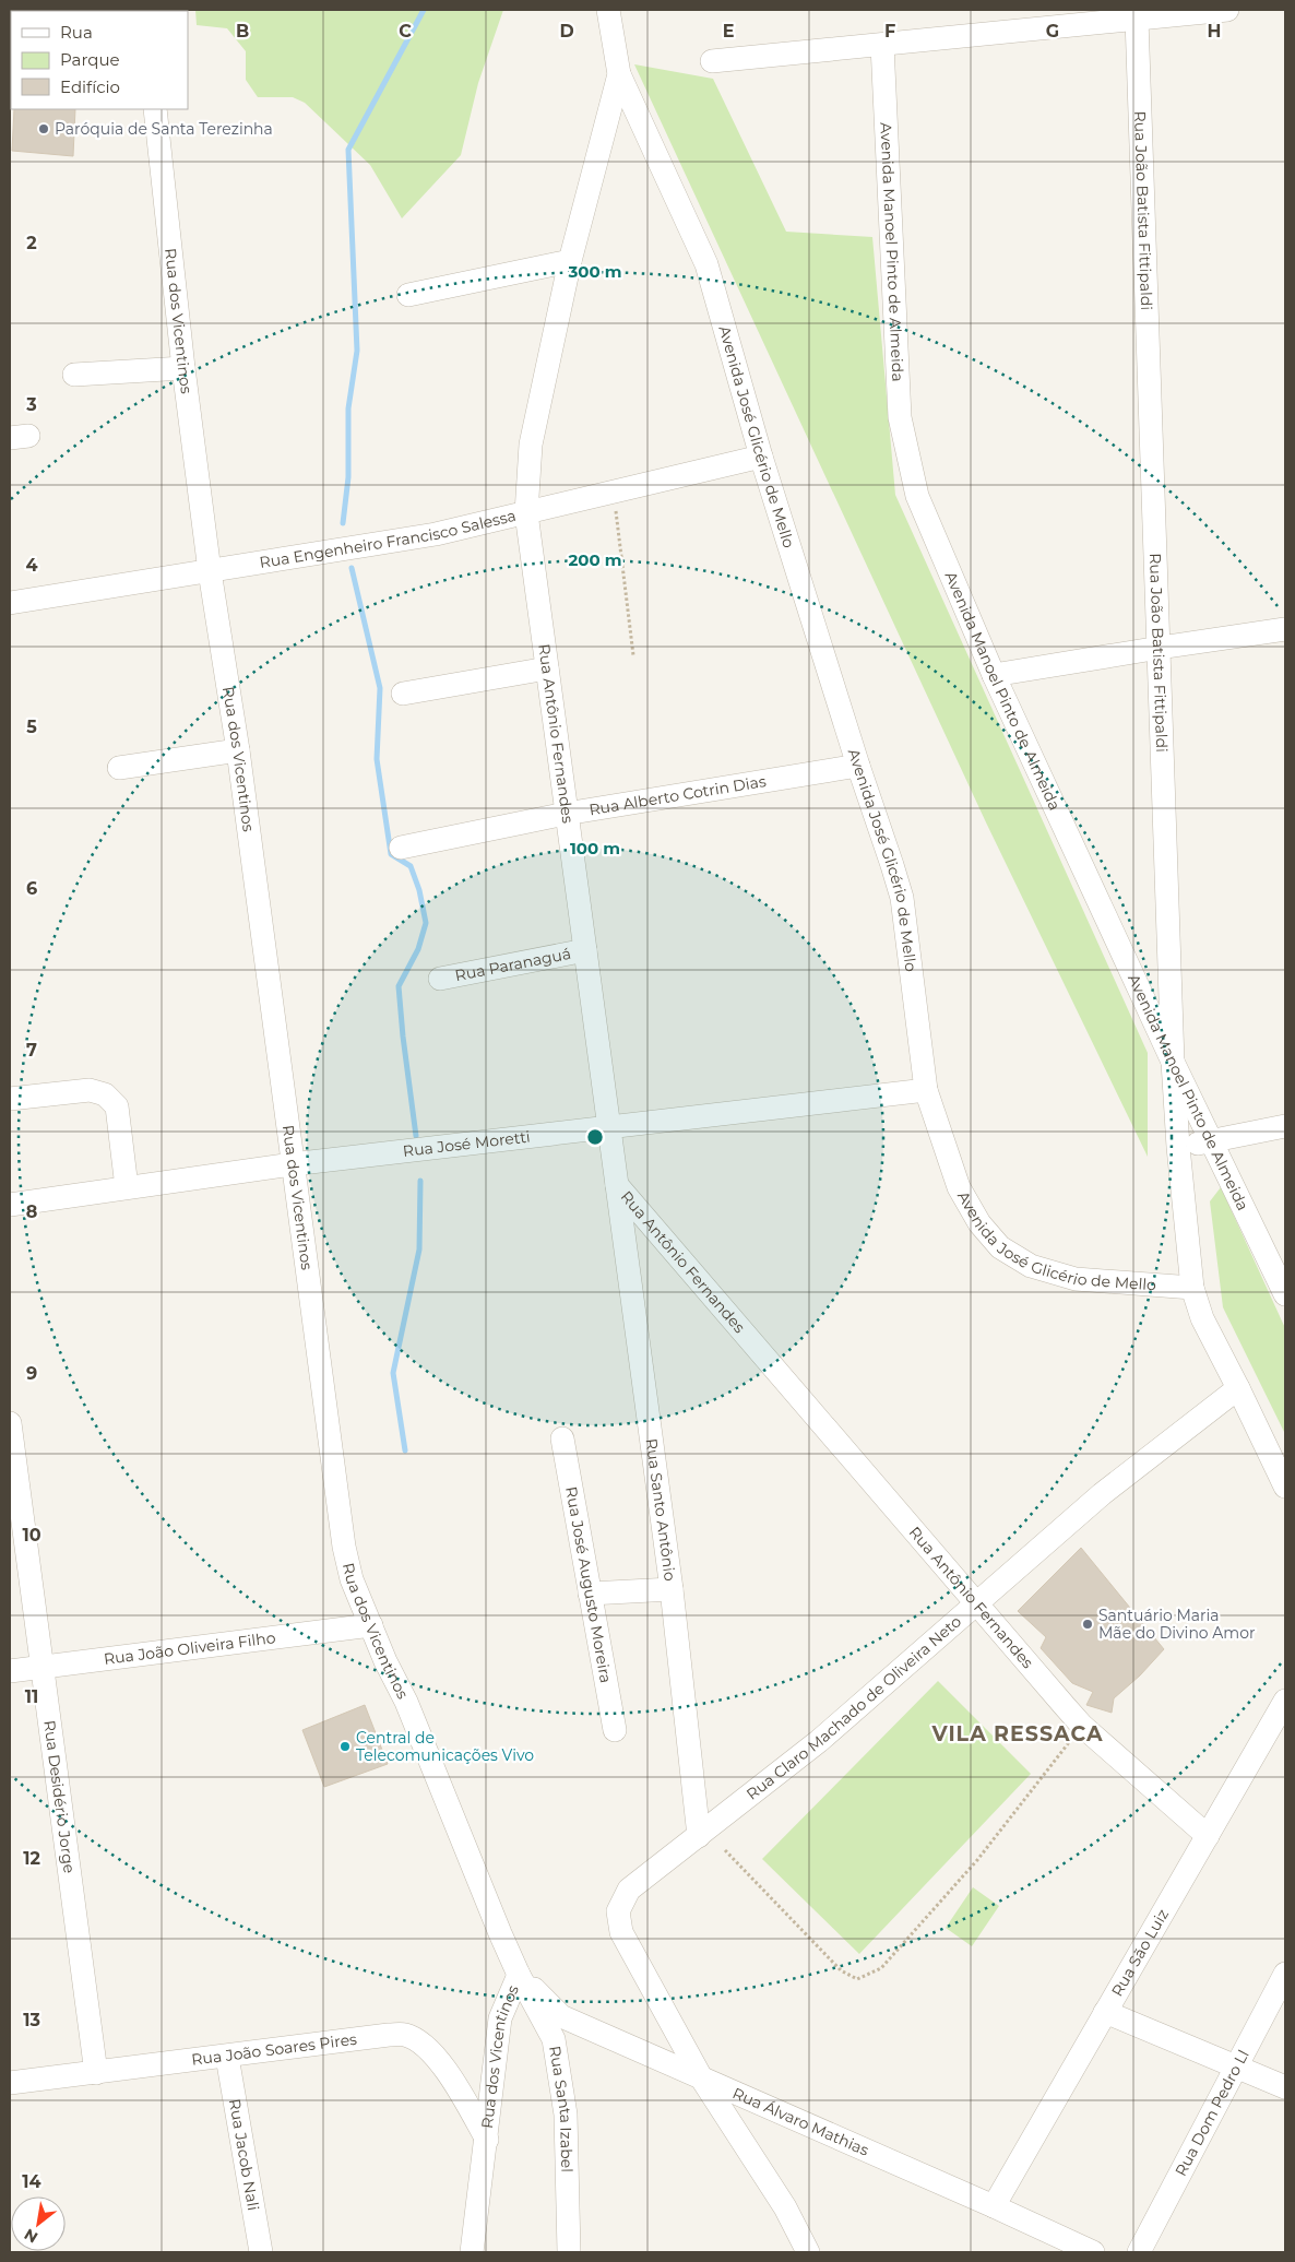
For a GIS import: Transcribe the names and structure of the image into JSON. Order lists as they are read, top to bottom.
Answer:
{
  "streets": {
    "street": [
      "Rua João Batista Fittipaldi",
      "Avenida Manoel Pinto de Almeida",
      "Rua dos Vicentinos",
      "Avenida José Glicério de Mello",
      "Rua Engenheiro Francisco Salessa",
      "Rua Antônio Fernandes",
      "Rua Alberto Cotrin Dias",
      "Rua Paranaguá",
      "Rua José Moretti",
      "Rua Santo Antônio",
      "Rua José Augusto Moreira",
      "Rua João Oliveira Filho",
      "Rua Claro Machado de Oliveira Neto",
      "Rua Desidério Jorge",
      "Rua São Luiz",
      "Rua João Soares Pires",
      "Rua Santa Izabel",
      "Rua Dom Pedro Ll",
      "Rua Álvaro Mathias",
      "Rua Jacob Nali"
    ]
  },
  "crossings": [
    ["Rua João Batista Fittipaldi", "Avenida Manoel Pinto de Almeida"],
    ["Rua João Batista Fittipaldi", "Avenida José Glicério de Mello"],
    ["Rua dos Vicentinos", "Rua Engenheiro Francisco Salessa"],
    ["Rua dos Vicentinos", "Rua José Moretti"],
    ["Rua dos Vicentinos", "Rua João Oliveira Filho"],
    ["Rua dos Vicentinos", "Rua João Soares Pires"],
    ["Rua dos Vicentinos", "Rua Santa Izabel"],
    ["Rua dos Vicentinos", "Rua Álvaro Mathias"],
    ["Avenida José Glicério de Mello", "Rua Engenheiro Francisco Salessa"],
    ["Avenida José Glicério de Mello", "Rua Antônio Fernandes"],
    ["Avenida José Glicério de Mello", "Rua Alberto Cotrin Dias"],
    ["Avenida José Glicério de Mello", "Rua José Moretti"],
    ["Rua Engenheiro Francisco Salessa", "Rua Antônio Fernandes"],
    ["Rua Antônio Fernandes", "Rua Alberto Cotrin Dias"],
    ["Rua Antônio Fernandes", "Rua Paranaguá"],
    ["Rua Antônio Fernandes", "Rua José Moretti"],
    ["Rua Antônio Fernandes", "Rua Santo Antônio"],
    ["Rua Antônio Fernandes", "Rua Claro Machado de Oliveira Neto"],
    ["Rua Antônio Fernandes", "Rua São Luiz"],
    ["Rua Santo Antônio", "Rua Claro Machado de Oliveira Neto"],
    ["Rua João Oliveira Filho", "Rua Desidério Jorge"],
    ["Rua Claro Machado de Oliveira Neto", "Rua Álvaro Mathias"],
    ["Rua Desidério Jorge", "Rua João Soares Pires"],
    ["Rua São Luiz", "Rua Álvaro Mathias"],
    ["Rua João Soares Pires", "Rua Jacob Nali"],
    ["Rua Santa Izabel", "Rua Álvaro Mathias"]
  ],
  "districts": ["VILA RESSACA"],
  "places": ["Paróquia de Santa Terezinha", "Santuário Maria Mãe do Divino Amor", "Central de Telecomunicações Vivo"],
  "legend": ["Rua", "Parque", "Edifício"],
  "north": "bottom left",
  "grid": {
    "columns": [
      "B",
      "C",
      "D",
      "E",
      "F",
      "G",
      "H"
    ],
    "rows": [
      "2",
      "3",
      "4",
      "5",
      "6",
      "7",
      "8",
      "9",
      "10",
      "11",
      "12",
      "13",
      "14"
    ]
  },
  "rings": ["300 m", "200 m", "100 m"]
}
